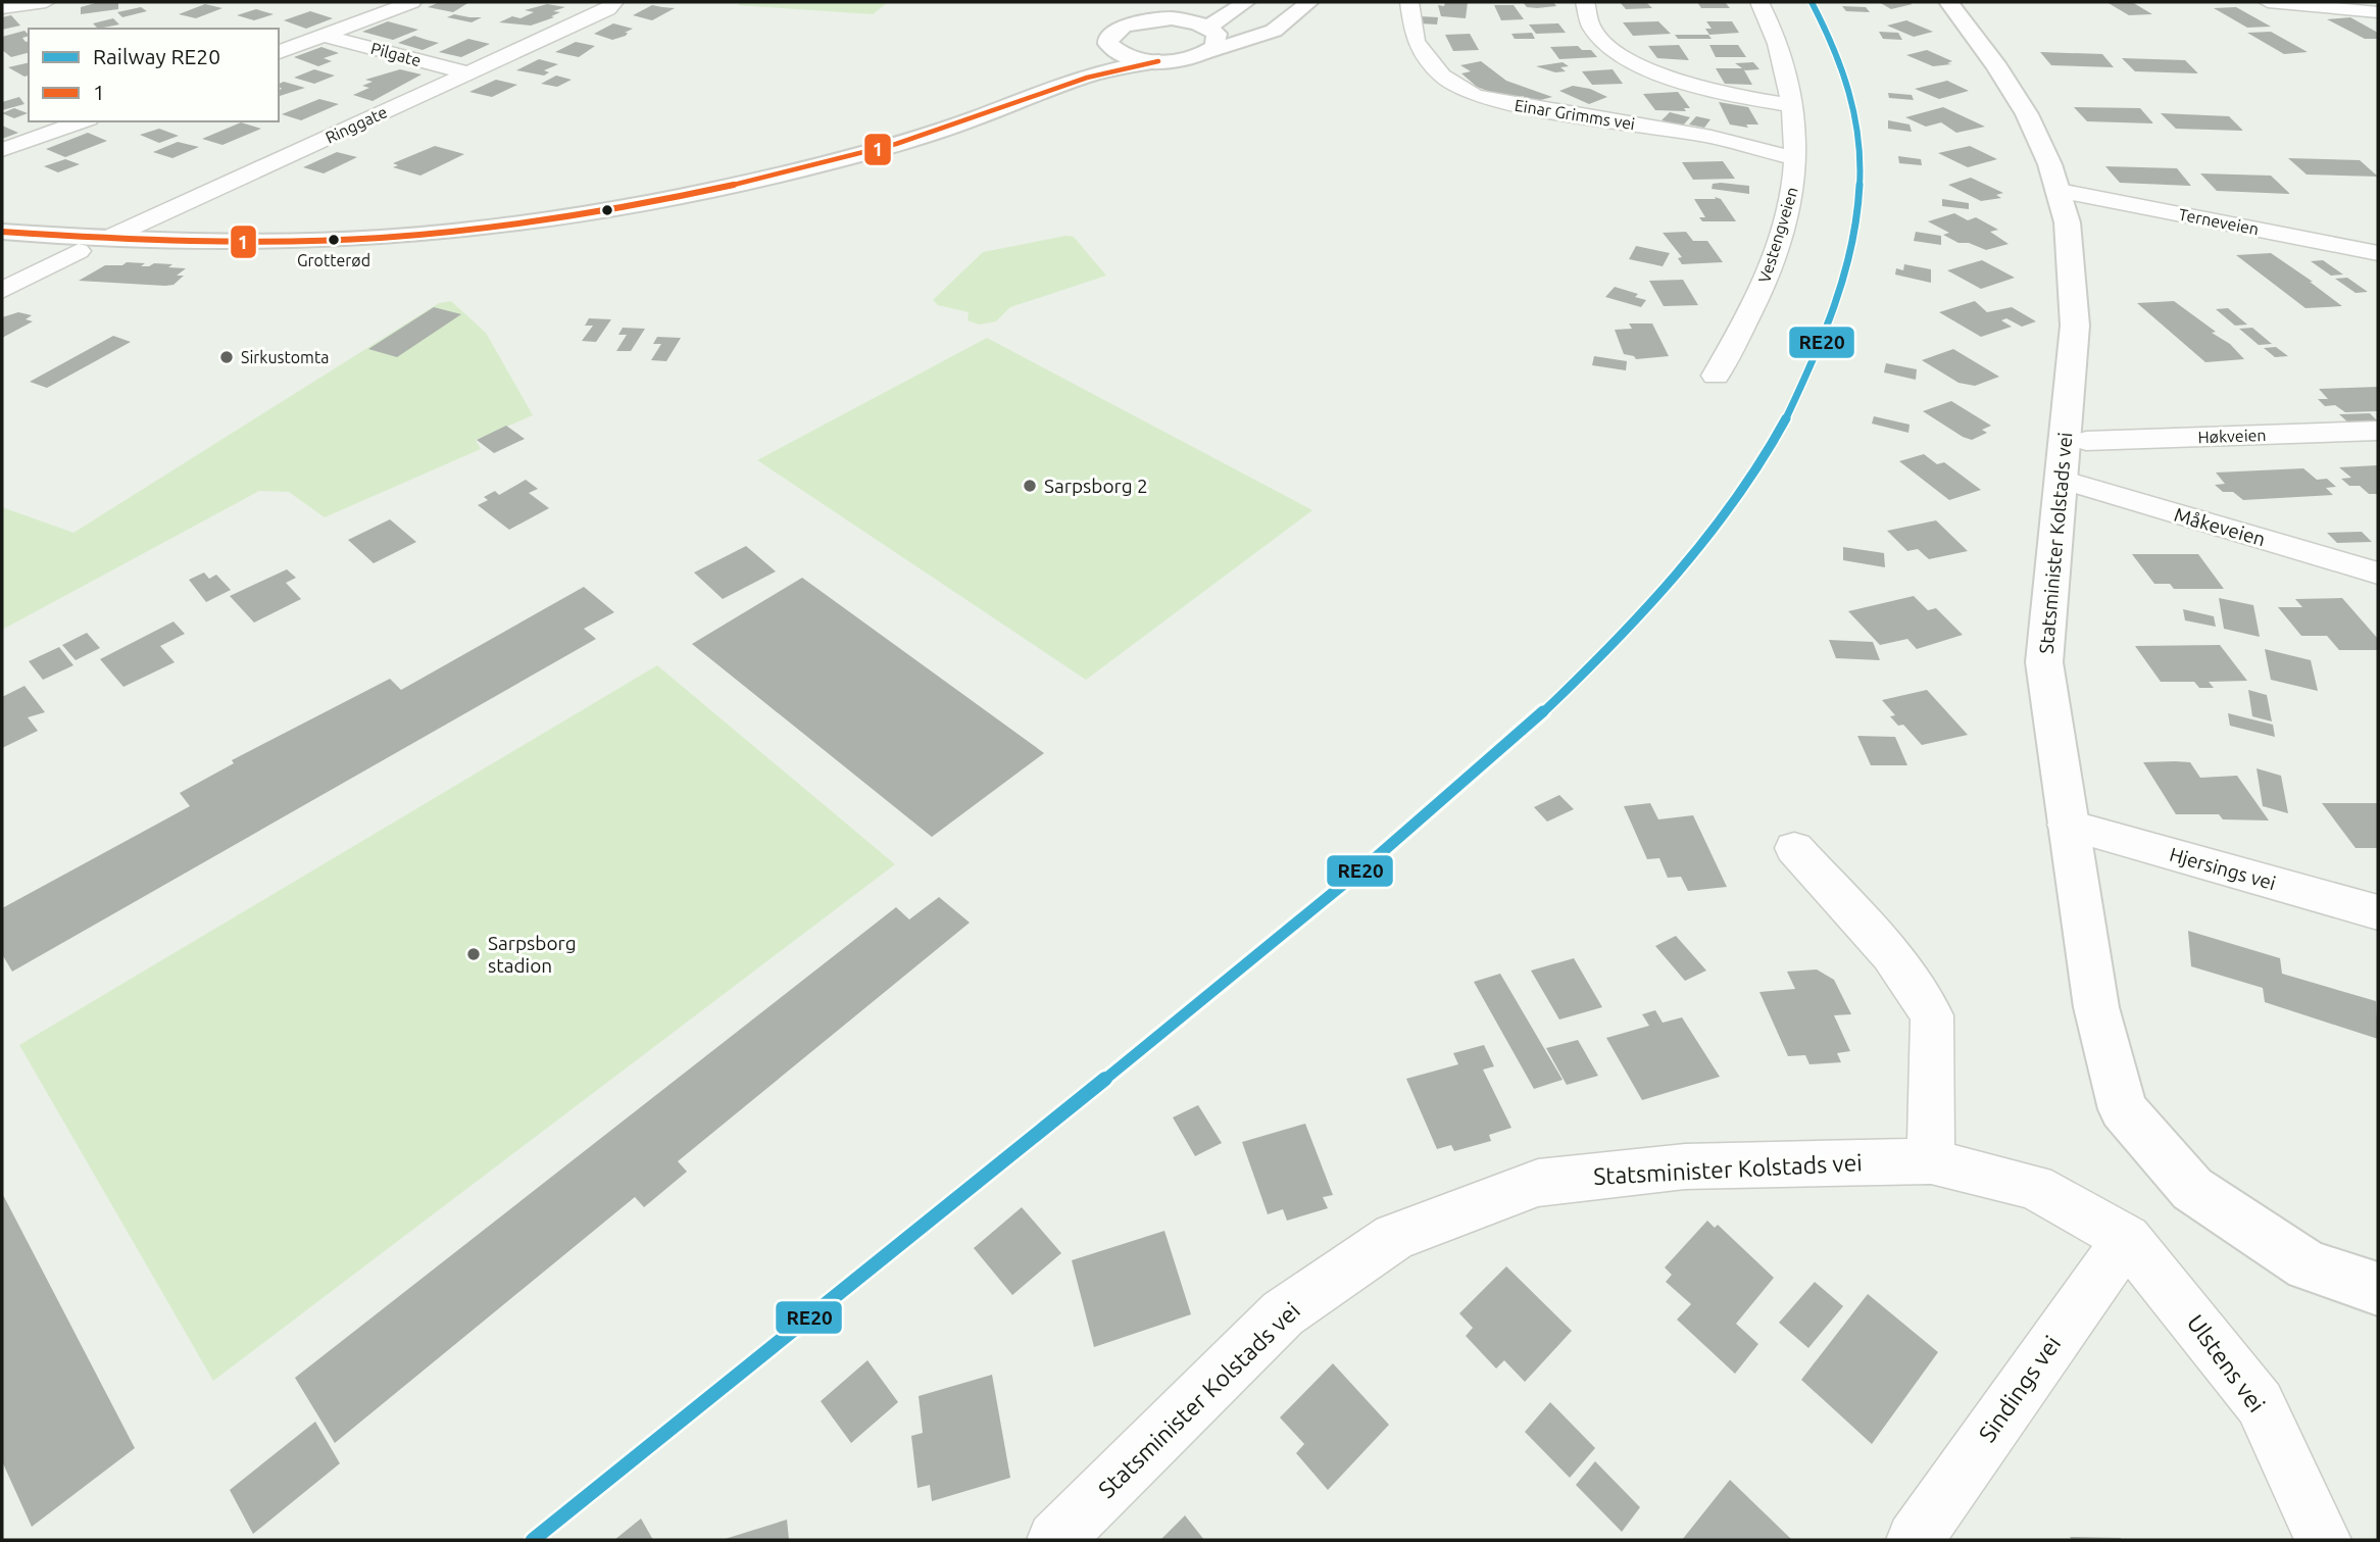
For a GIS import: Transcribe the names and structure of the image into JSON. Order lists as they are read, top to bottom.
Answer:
{
  "streets": {
    "street": [
      "Pilgate",
      "Einar Grimms vei",
      "Ringgate",
      "Terneveien",
      "Vestengveien",
      "Høkveien",
      "Måkeveien",
      "Statsminister Kolstads vei",
      "Hjersings vei",
      "Ulstens vei",
      "Sindings vei"
    ]
  },
  "crossings": [
    ["Pilgate", "Ringgate"],
    ["Einar Grimms vei", "Vestengveien"],
    ["Terneveien", "Statsminister Kolstads vei"],
    ["Måkeveien", "Statsminister Kolstads vei"],
    ["Statsminister Kolstads vei", "Hjersings vei"],
    ["Statsminister Kolstads vei", "Ulstens vei"],
    ["Statsminister Kolstads vei", "Sindings vei"],
    ["Ulstens vei", "Sindings vei"]
  ],
  "places": [
    "Grotterød",
    "Sirkustomta",
    "Sarpsborg 2",
    "Sarpsborg stadion"
  ],
  "lines": ["rail line RE20", "transit line 1"],
  "legend": ["Railway RE20", "1"]
}
